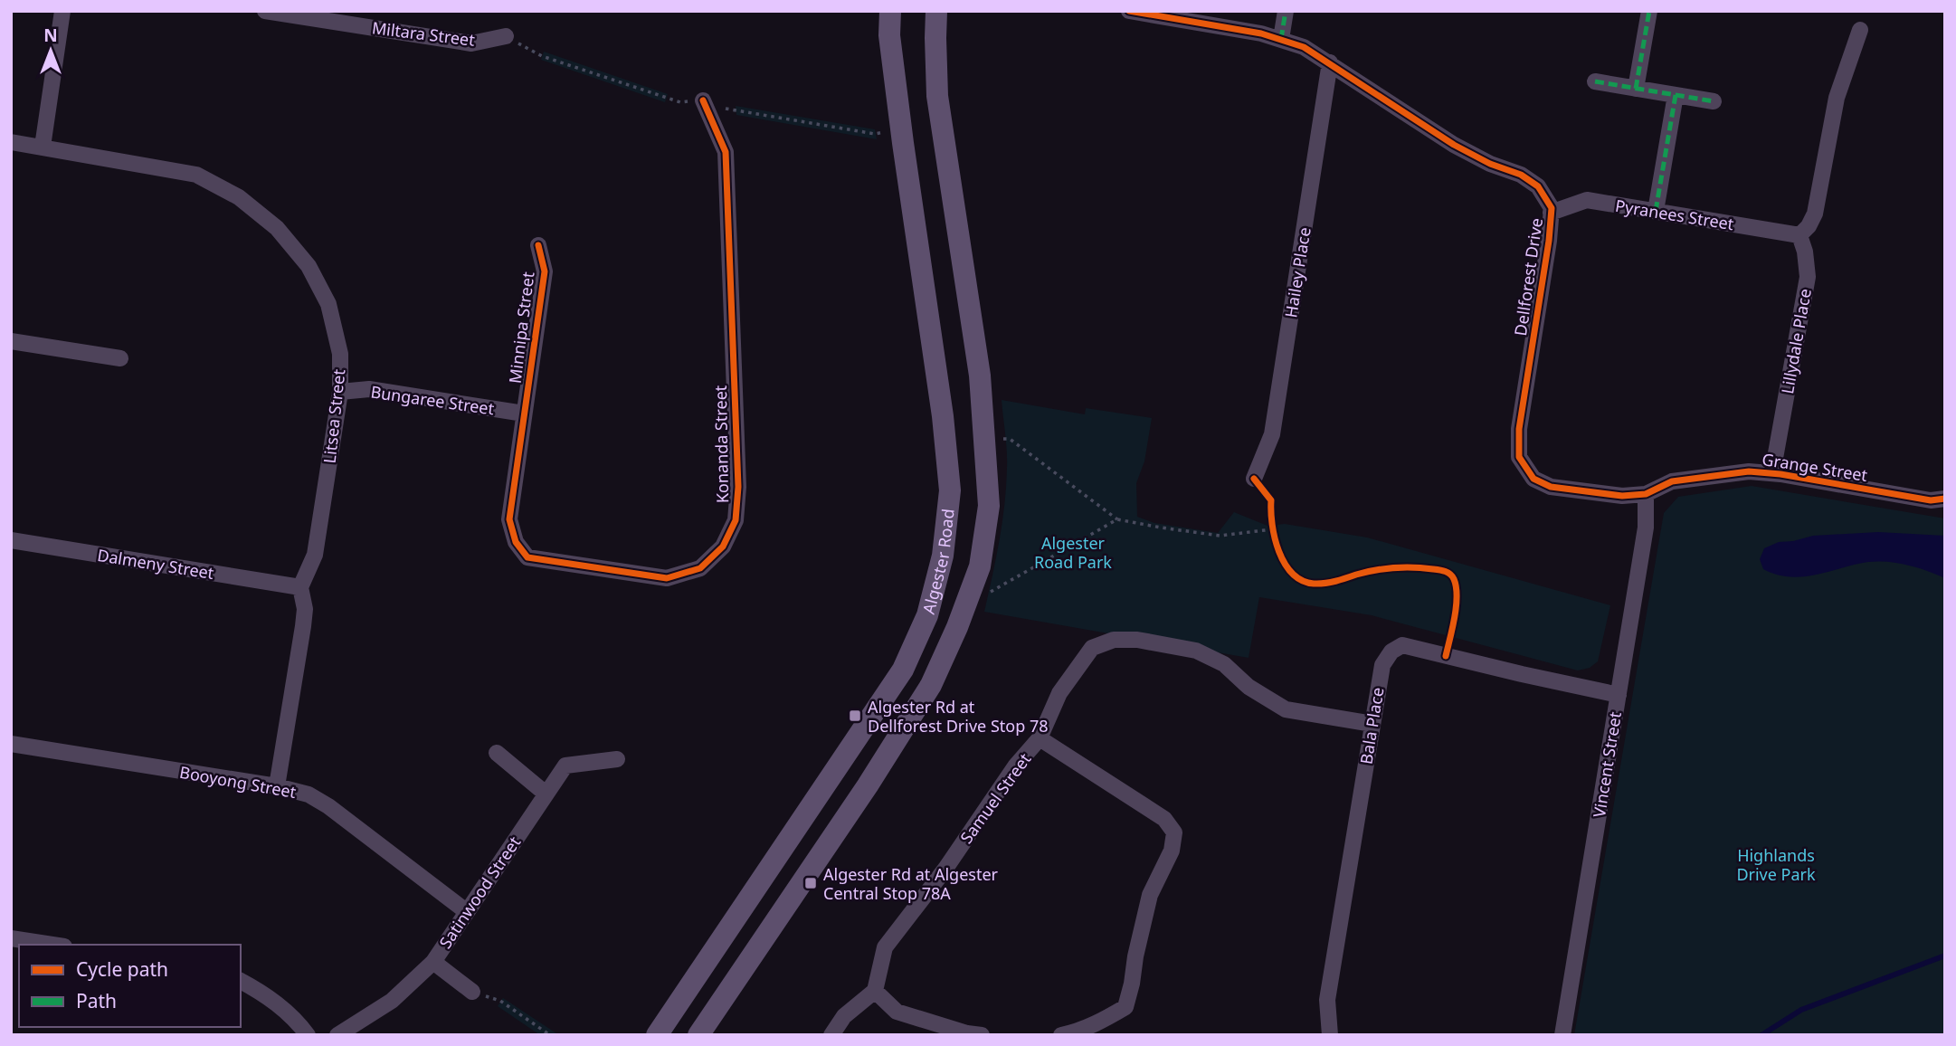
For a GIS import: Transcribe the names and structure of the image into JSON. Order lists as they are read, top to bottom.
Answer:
{
  "streets": {
    "main road": ["Algester Road"],
    "street": [
      "Miltara Street",
      "Pyranees Street",
      "Hailey Place",
      "Dellforest Drive",
      "Minnipa Street",
      "Lillydale Place",
      "Bungaree Street",
      "Litsea Street",
      "Konanda Street",
      "Grange Street",
      "Dalmeny Street",
      "Bala Place",
      "Vincent Street",
      "Booyong Street",
      "Samuel Street",
      "Satinwood Street"
    ]
  },
  "crossings": [
    ["Pyranees Street", "Dellforest Drive"],
    ["Pyranees Street", "Lillydale Place"],
    ["Hailey Place", "Dellforest Drive"],
    ["Dellforest Drive", "Grange Street"],
    ["Dellforest Drive", "Vincent Street"],
    ["Minnipa Street", "Bungaree Street"],
    ["Minnipa Street", "Konanda Street"],
    ["Lillydale Place", "Grange Street"],
    ["Bungaree Street", "Litsea Street"],
    ["Bungaree Street", "Konanda Street"],
    ["Litsea Street", "Dalmeny Street"],
    ["Grange Street", "Vincent Street"],
    ["Bala Place", "Vincent Street"],
    ["Bala Place", "Samuel Street"],
    ["Booyong Street", "Satinwood Street"]
  ],
  "parks": ["Algester Road Park", "Highlands Drive Park"],
  "places": {
    "transit": ["Algester Rd at Dellforest Drive Stop 78", "Algester Rd at Algester Central Stop 78A"]
  },
  "legend": ["Cycle path", "Path"],
  "north": "top"
}
